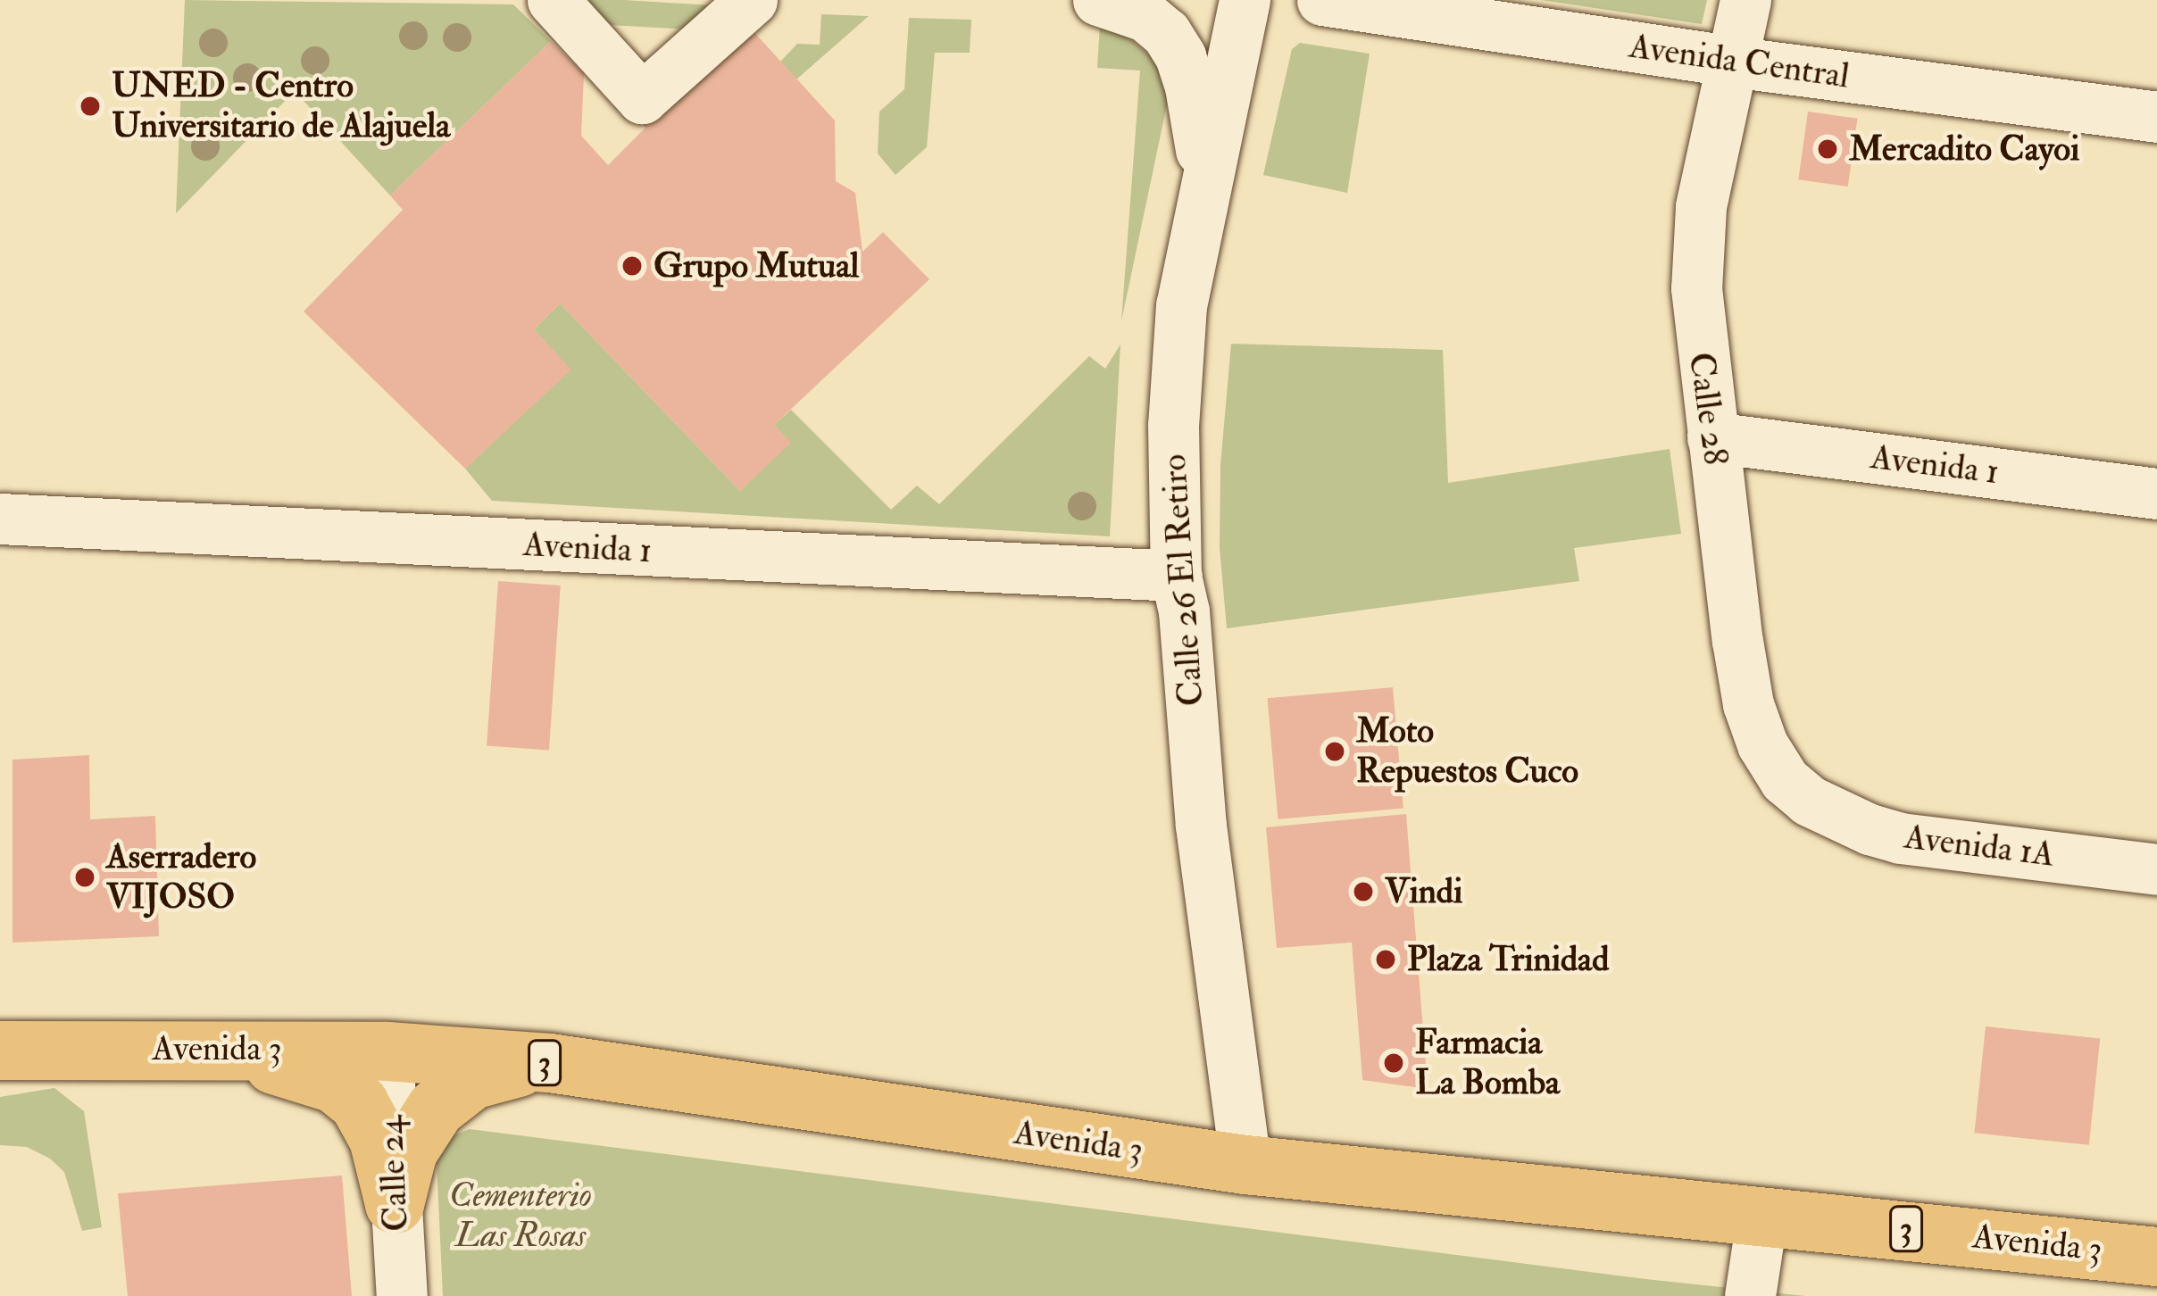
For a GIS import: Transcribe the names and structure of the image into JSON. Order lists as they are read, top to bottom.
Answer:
{
  "streets": {
    "main road": ["Avenida 3", "3"],
    "street": [
      "Avenida Central",
      "Calle 28",
      "Avenida 1",
      "Calle 26 El Retiro",
      "Avenida 1A",
      "Calle 24"
    ]
  },
  "crossings": [
    ["Avenida Central", "Calle 28"],
    ["Calle 28", "Avenida 1"],
    ["Calle 28", "Avenida 1A"],
    ["Avenida 1", "Calle 26 El Retiro"],
    ["Calle 26 El Retiro", "Avenida 3"],
    ["Avenida 3", "Calle 24"]
  ],
  "parks": ["Cementerio Las Rosas"],
  "places": [
    "UNED - Centro Universitario de Alajuela",
    "Mercadito Cayoi",
    "Grupo Mutual",
    "Moto Repuestos Cuco",
    "Aserradero VIJOSO",
    "Vindi",
    "Plaza Trinidad",
    "Farmacia La Bomba"
  ]
}
